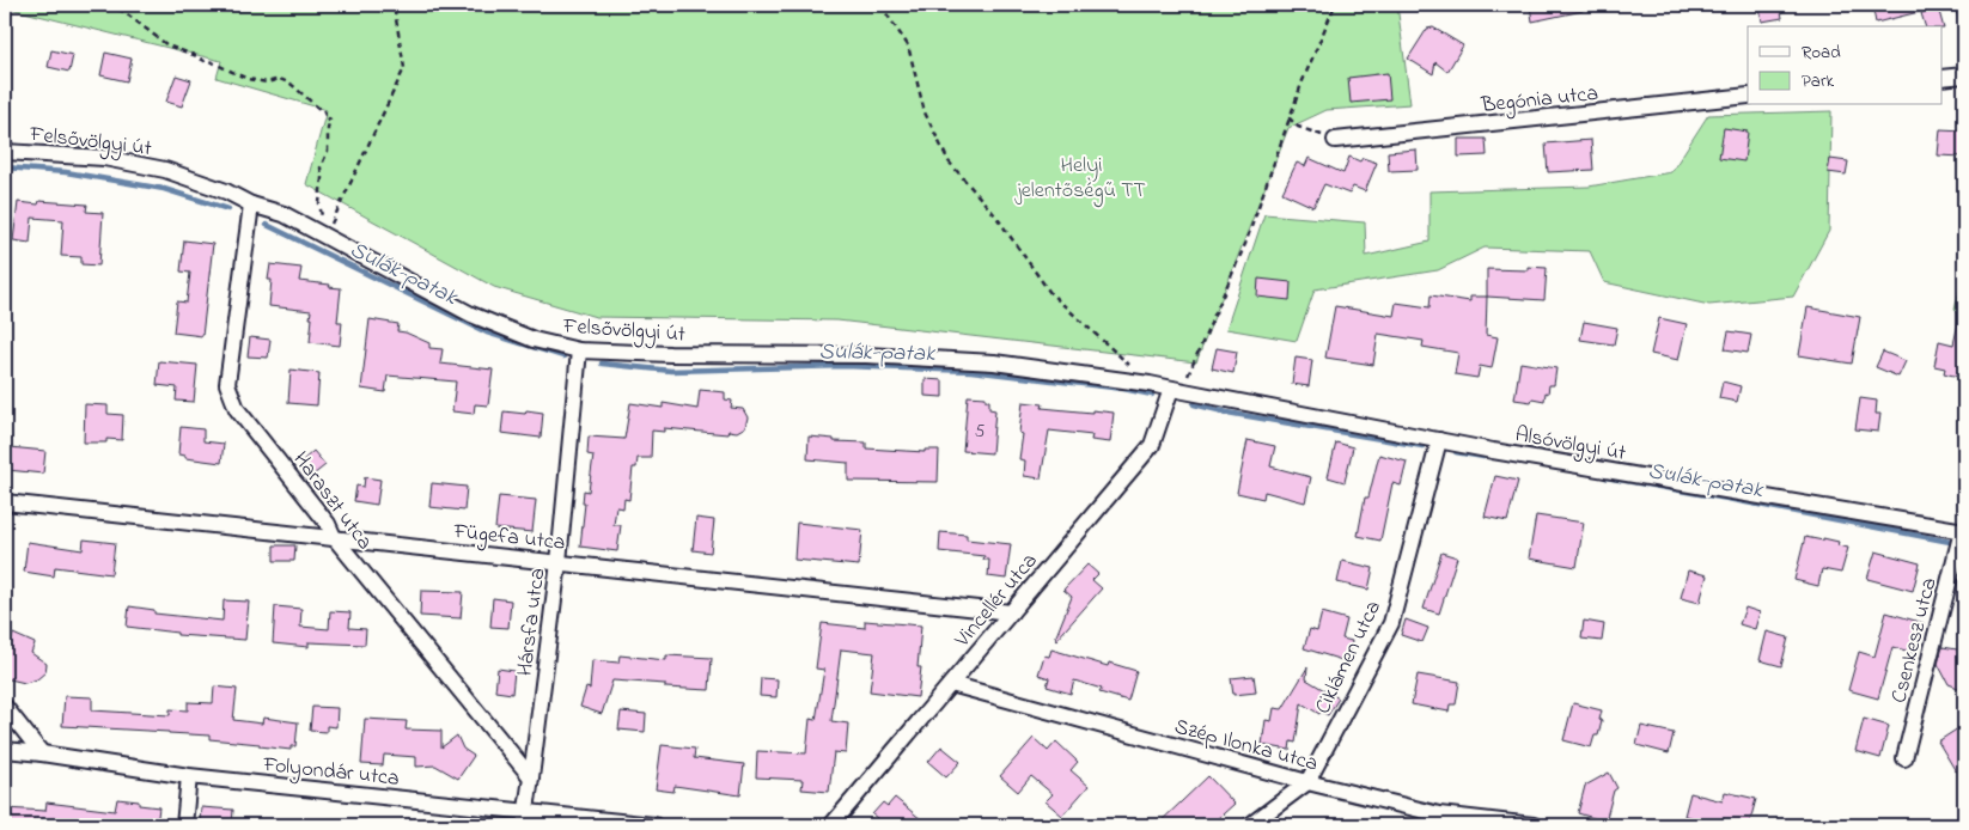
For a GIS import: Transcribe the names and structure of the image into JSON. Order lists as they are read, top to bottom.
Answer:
{
  "streets": {
    "street": [
      "Begónia utca",
      "Felsővölgyi út",
      "Alsóvölgyi út",
      "Haraszt utca",
      "Fügefa utca",
      "Vincellér utca",
      "Hársfa utca",
      "Csenkesz utca",
      "Ciklámen utca",
      "Szép Ilonka utca",
      "Folyondár utca"
    ]
  },
  "crossings": [
    ["Felsővölgyi út", "Alsóvölgyi út"],
    ["Felsővölgyi út", "Haraszt utca"],
    ["Felsővölgyi út", "Vincellér utca"],
    ["Felsővölgyi út", "Hársfa utca"],
    ["Alsóvölgyi út", "Vincellér utca"],
    ["Alsóvölgyi út", "Csenkesz utca"],
    ["Alsóvölgyi út", "Ciklámen utca"],
    ["Haraszt utca", "Fügefa utca"],
    ["Haraszt utca", "Hársfa utca"],
    ["Fügefa utca", "Vincellér utca"],
    ["Fügefa utca", "Hársfa utca"],
    ["Vincellér utca", "Szép Ilonka utca"],
    ["Hársfa utca", "Folyondár utca"],
    ["Ciklámen utca", "Szép Ilonka utca"]
  ],
  "water": ["Sulák-patak"],
  "parks": ["Helyi jelentőségű TT"],
  "house_numbers": ["5"],
  "legend": ["Road", "Park"]
}
